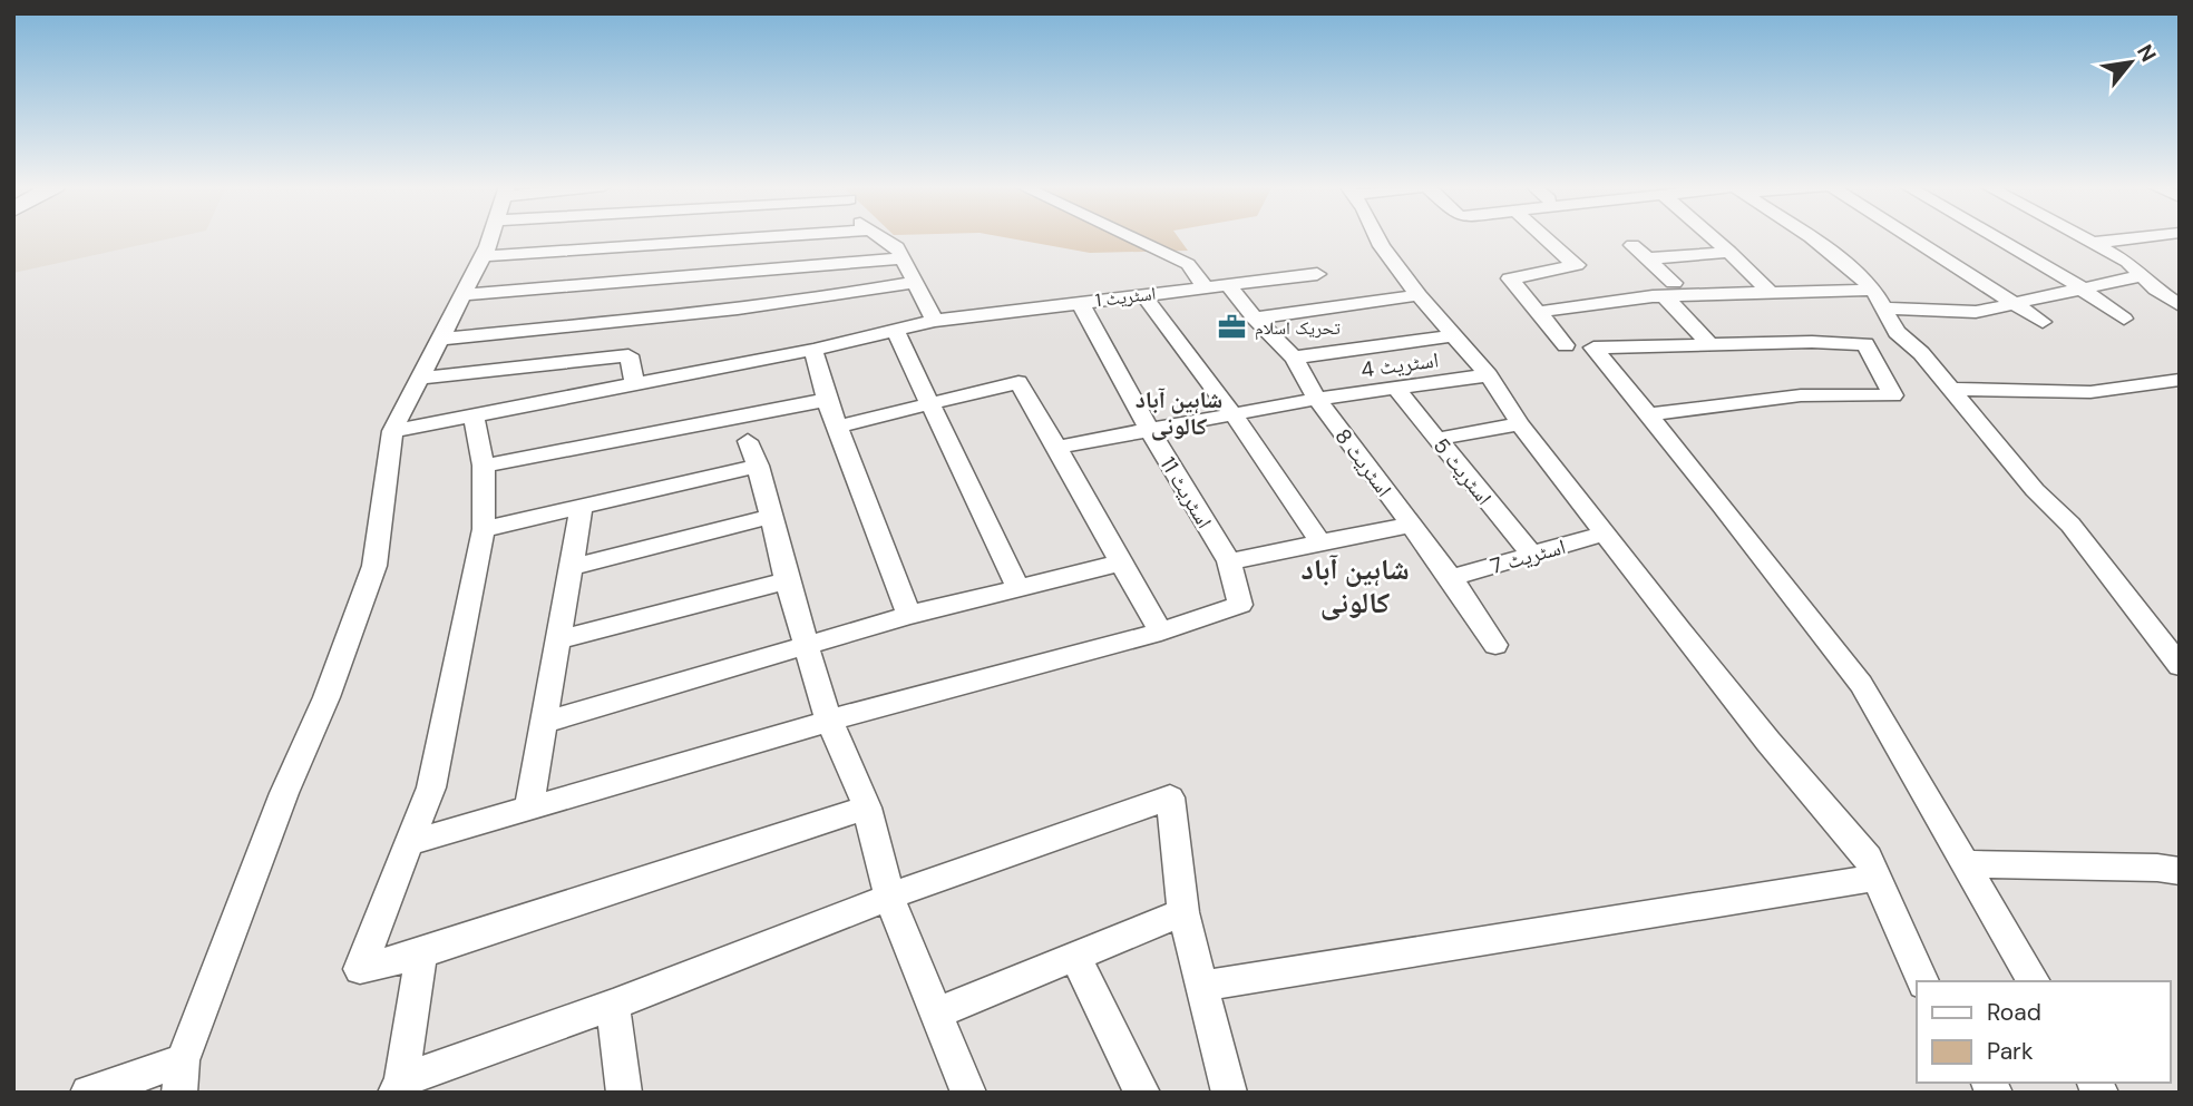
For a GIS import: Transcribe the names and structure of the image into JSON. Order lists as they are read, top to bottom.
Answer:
{
  "streets": {
    "street": [
      "اسٹریٹ 1",
      "اسٹریٹ 4",
      "اسٹریٹ 8",
      "اسٹریٹ 5",
      "اسٹریٹ 11",
      "اسٹریٹ 7"
    ]
  },
  "crossings": [
    ["اسٹریٹ 1", "اسٹریٹ 8"],
    ["اسٹریٹ 1", "اسٹریٹ 11"],
    ["اسٹریٹ 4", "اسٹریٹ 8"],
    ["اسٹریٹ 4", "اسٹریٹ 5"],
    ["اسٹریٹ 4", "اسٹریٹ 11"],
    ["اسٹریٹ 8", "اسٹریٹ 7"],
    ["اسٹریٹ 5", "اسٹریٹ 7"]
  ],
  "districts": ["شاہین آباد کالونی", "شاہین آباد کالونی"],
  "places": {
    "office": ["تحریک اسلام"]
  },
  "legend": ["Road", "Park"],
  "north": "top right"
}
